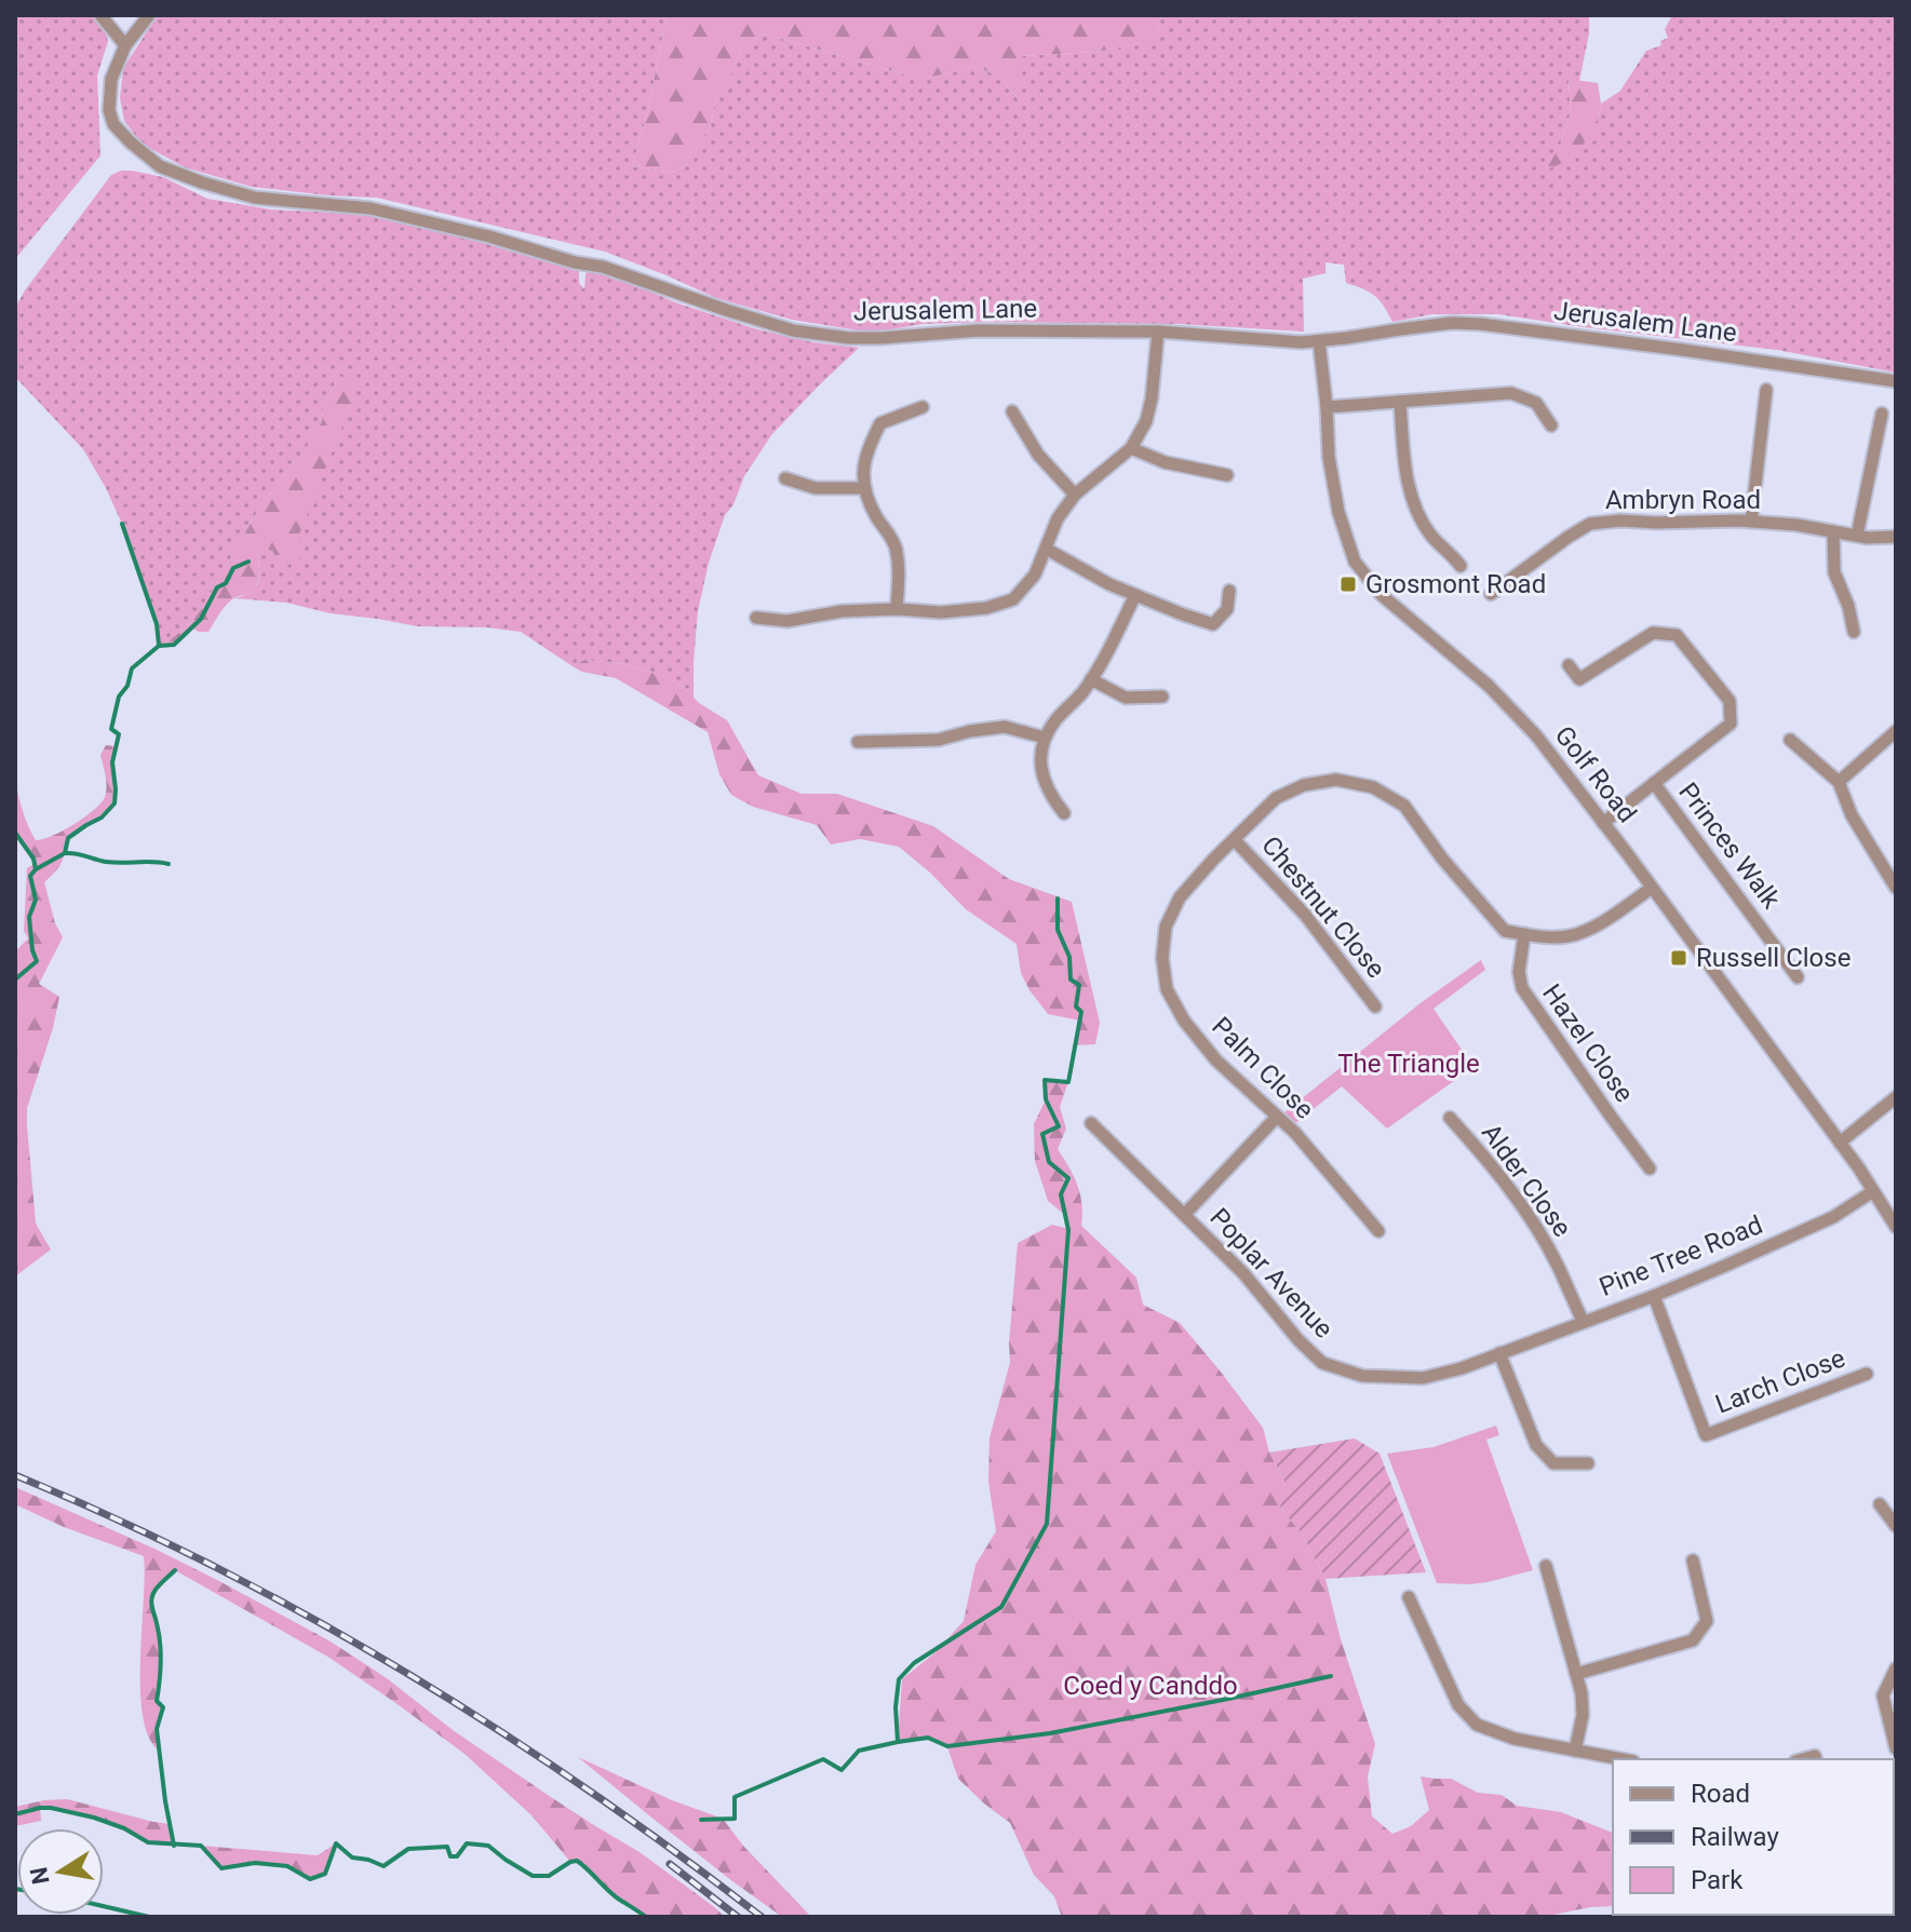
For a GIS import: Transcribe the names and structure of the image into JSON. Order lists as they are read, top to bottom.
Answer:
{
  "streets": {
    "street": [
      "Jerusalem Lane",
      "Ambryn Road",
      "Golf Road",
      "Princes Walk",
      "Chestnut Close",
      "Hazel Close",
      "Palm Close",
      "Alder Close",
      "Pine Tree Road",
      "Poplar Avenue",
      "Larch Close"
    ]
  },
  "crossings": [
    ["Jerusalem Lane", "Golf Road"],
    ["Golf Road", "Pine Tree Road"],
    ["Chestnut Close", "Palm Close"],
    ["Hazel Close", "Palm Close"],
    ["Alder Close", "Pine Tree Road"],
    ["Pine Tree Road", "Poplar Avenue"],
    ["Pine Tree Road", "Larch Close"]
  ],
  "parks": ["The Triangle", "Coed y Canddo"],
  "places": {
    "transit": ["Grosmont Road", "Russell Close"]
  },
  "legend": ["Road", "Railway", "Park"],
  "north": "left"
}
